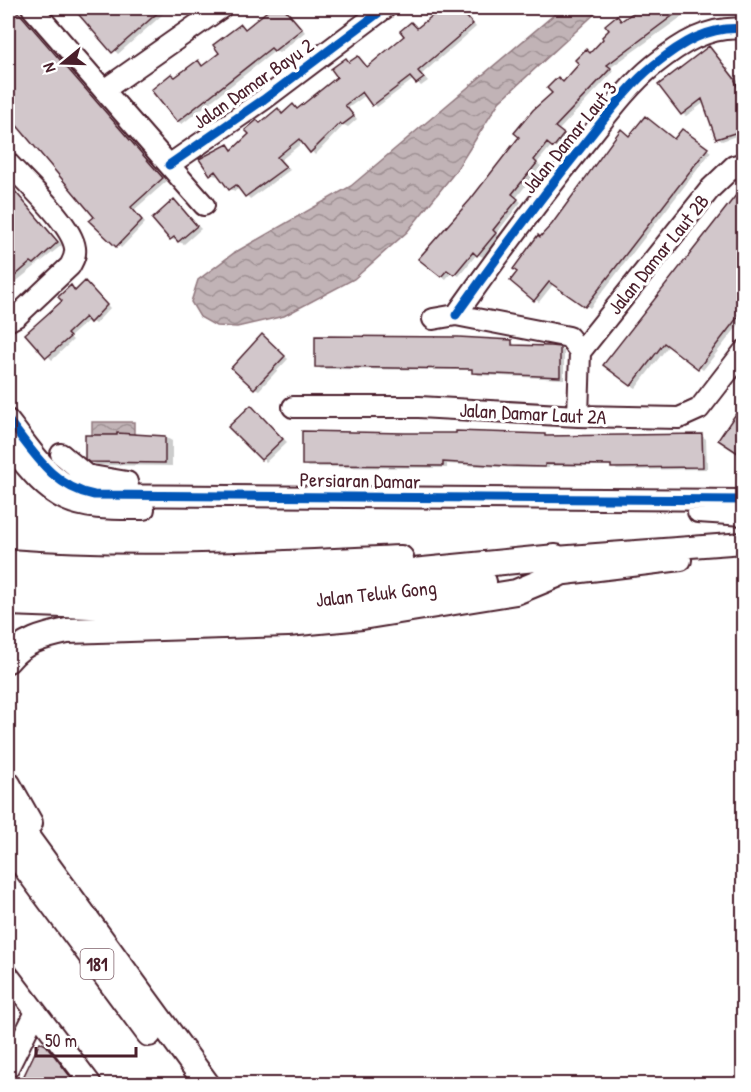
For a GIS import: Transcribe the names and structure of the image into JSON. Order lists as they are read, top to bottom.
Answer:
{
  "streets": {
    "main road": ["Jalan Teluk Gong", "181"],
    "street": [
      "Jalan Damar Bayu 2",
      "Jalan Damar Laut 3",
      "Jalan Damar Laut 2B",
      "Jalan Damar Laut 2A",
      "Persiaran Damar"
    ]
  },
  "scale_bar": "50 m",
  "north": "left"
}
